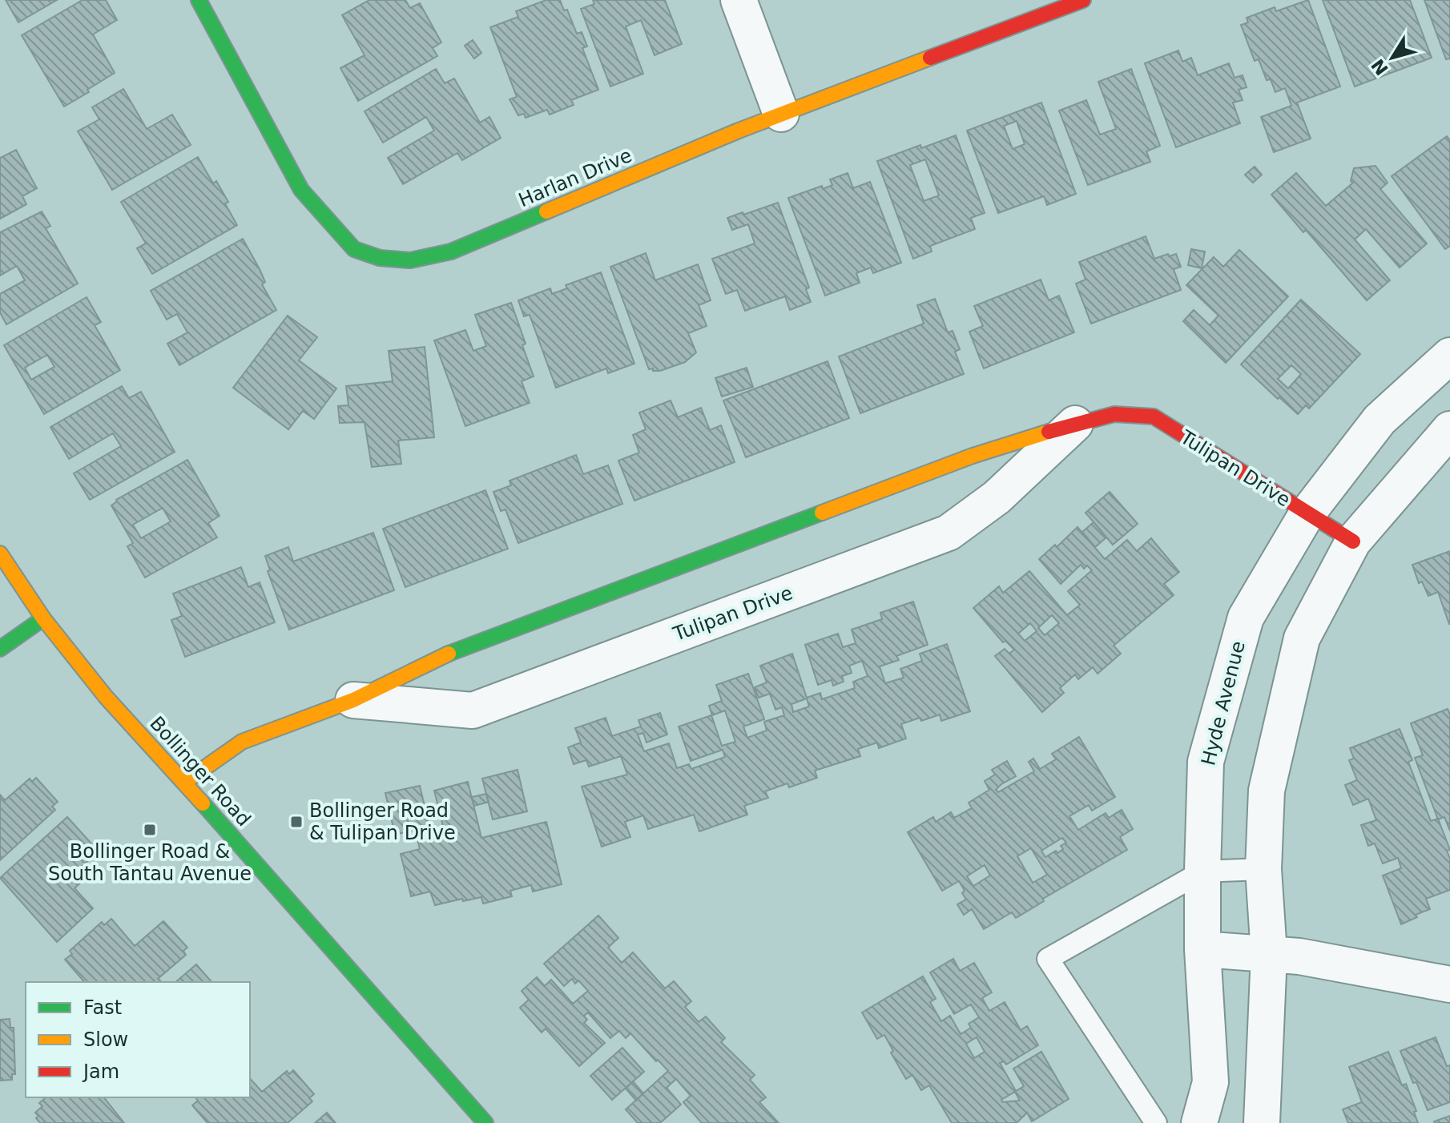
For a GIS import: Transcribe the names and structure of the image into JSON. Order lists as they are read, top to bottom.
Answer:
{
  "streets": {
    "street": [
      "Harlan Drive",
      "Tulipan Drive",
      "Hyde Avenue",
      "Bollinger Road"
    ]
  },
  "crossings": [
    ["Tulipan Drive", "Hyde Avenue"],
    ["Tulipan Drive", "Bollinger Road"]
  ],
  "places": {
    "transit": ["Bollinger Road & Tulipan Drive", "Bollinger Road & South Tantau Avenue"]
  },
  "legend": ["Fast", "Slow", "Jam"],
  "north": "bottom left"
}
